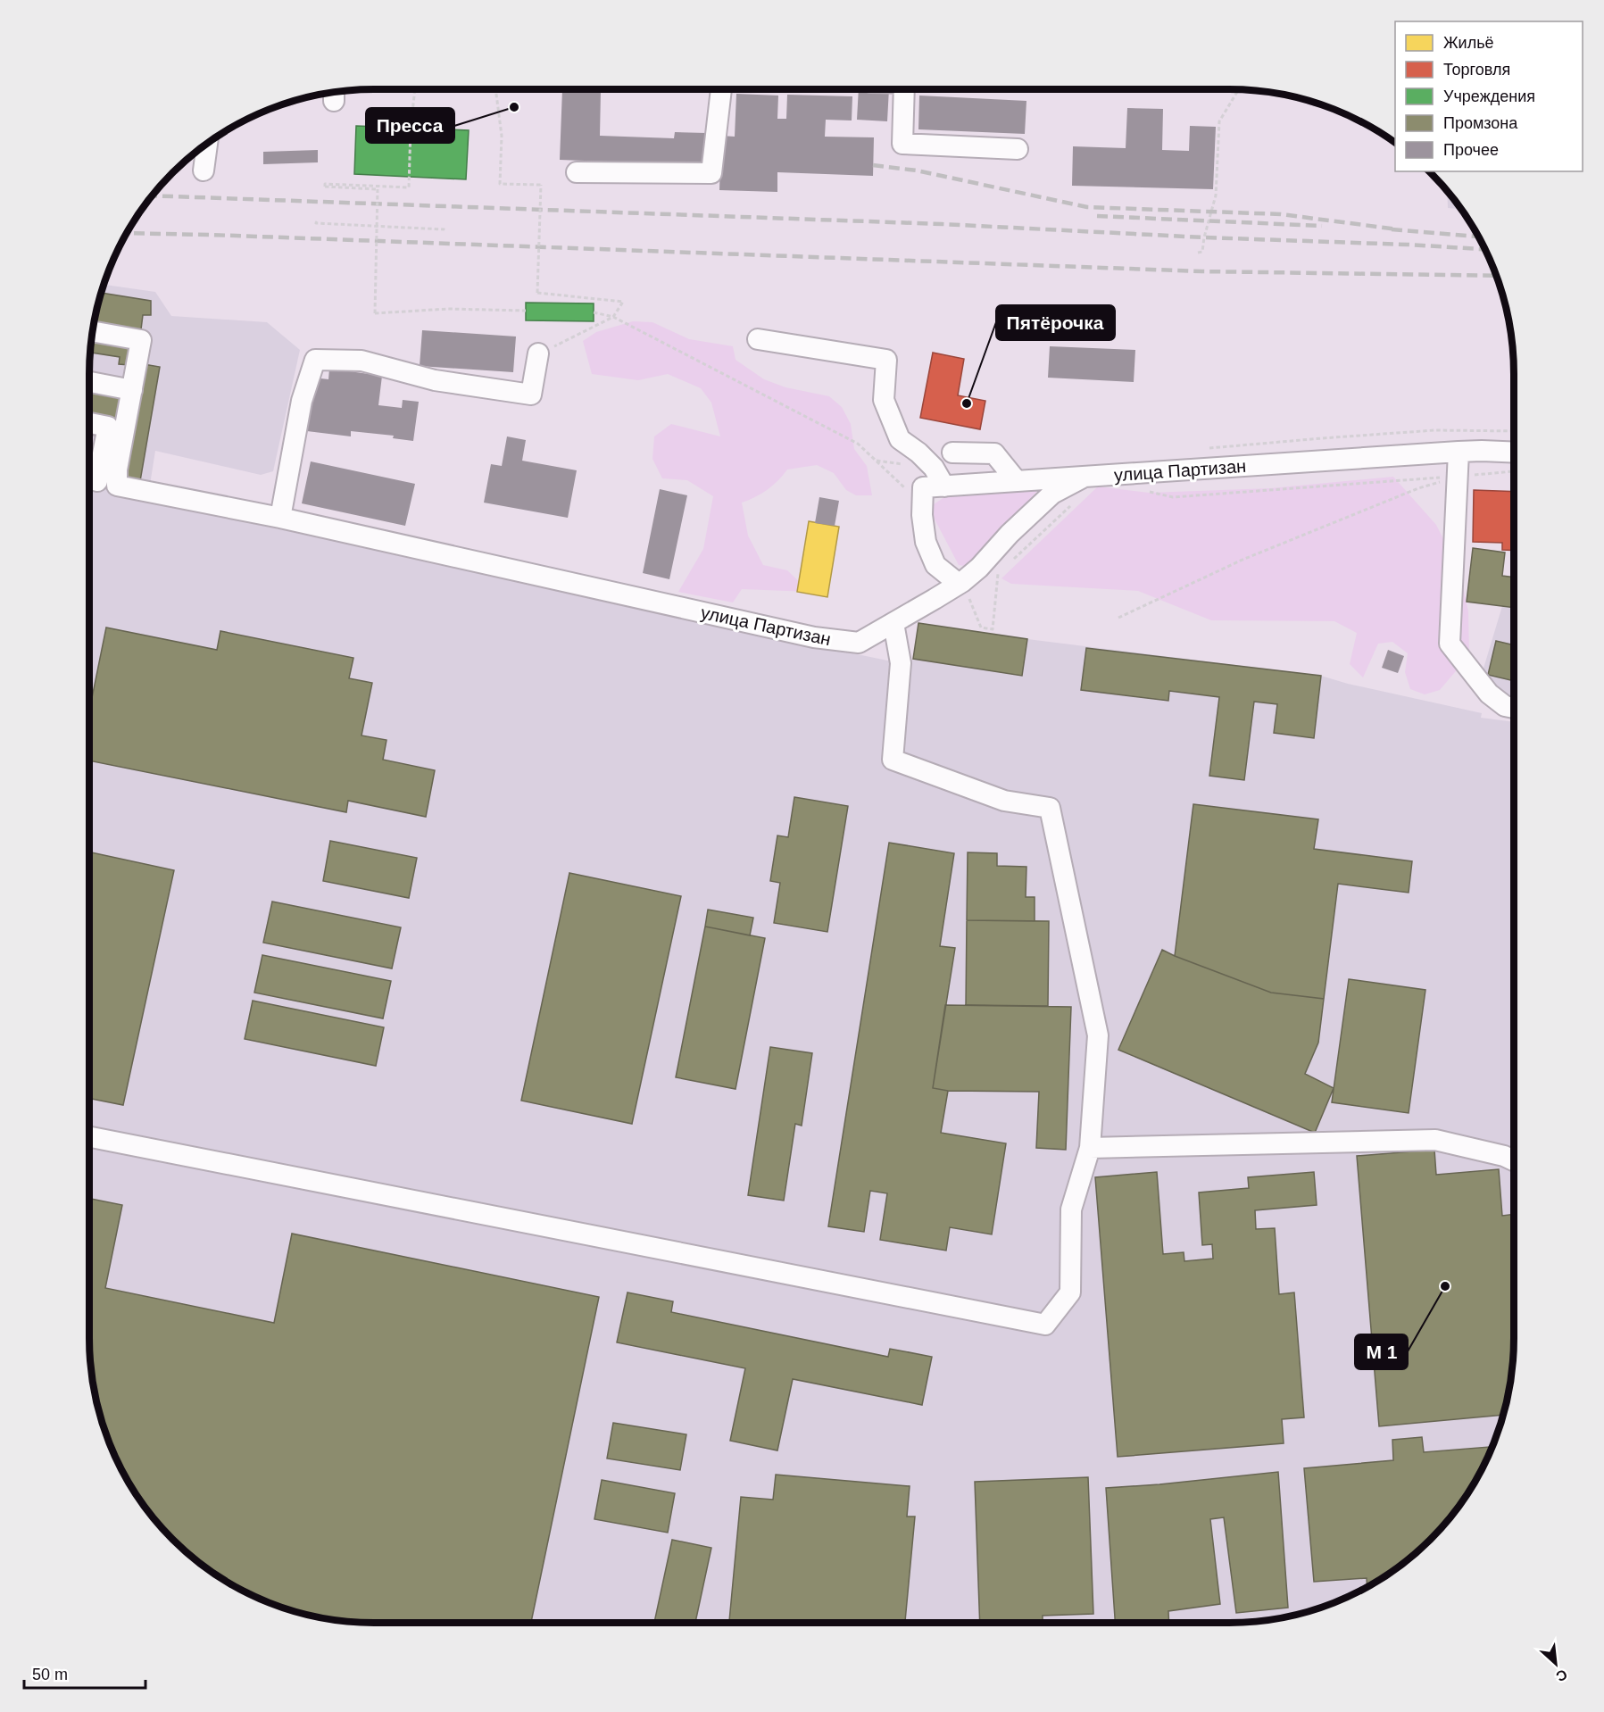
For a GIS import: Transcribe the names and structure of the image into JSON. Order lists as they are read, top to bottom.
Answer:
{
  "streets": {
    "street": ["улица Партизан"]
  },
  "places": ["Пресса", "Пятёрочка", "M 1"],
  "legend": [
    "Жильё",
    "Торговля",
    "Учреждения",
    "Промзона",
    "Прочее"
  ],
  "scale_bar": "50 m",
  "north": "bottom right"
}
